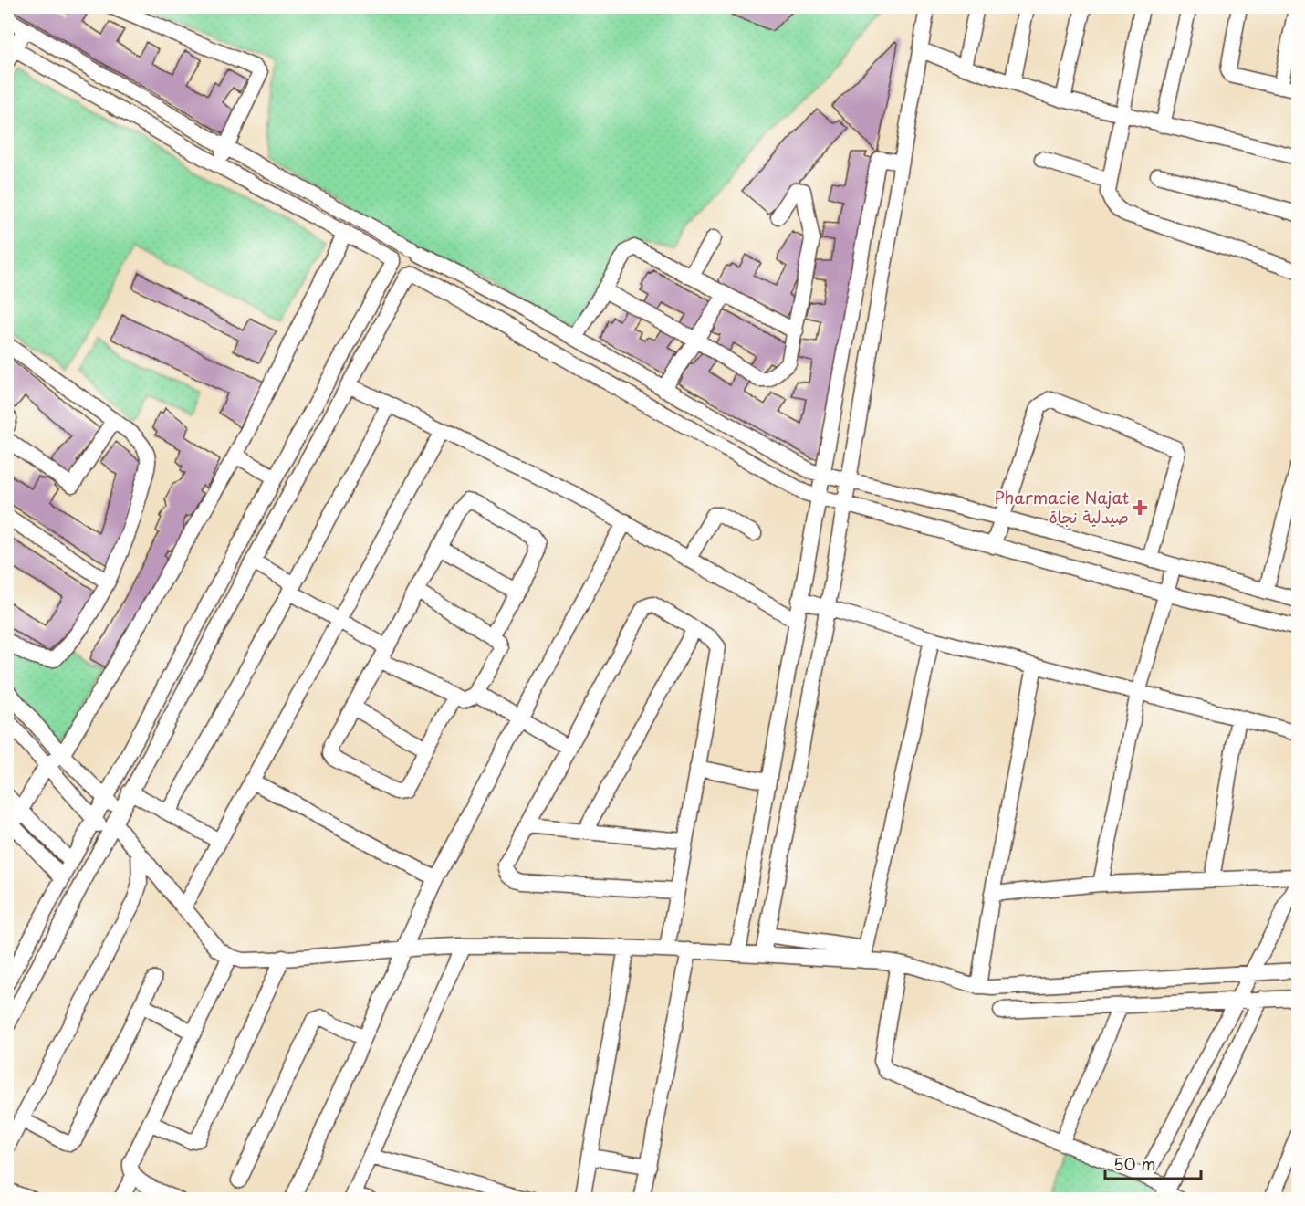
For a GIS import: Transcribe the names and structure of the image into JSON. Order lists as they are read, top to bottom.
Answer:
{
  "places": {
    "health": ["Pharmacie Najat صيدلية نجاة"]
  },
  "scale_bar": "50 m"
}
